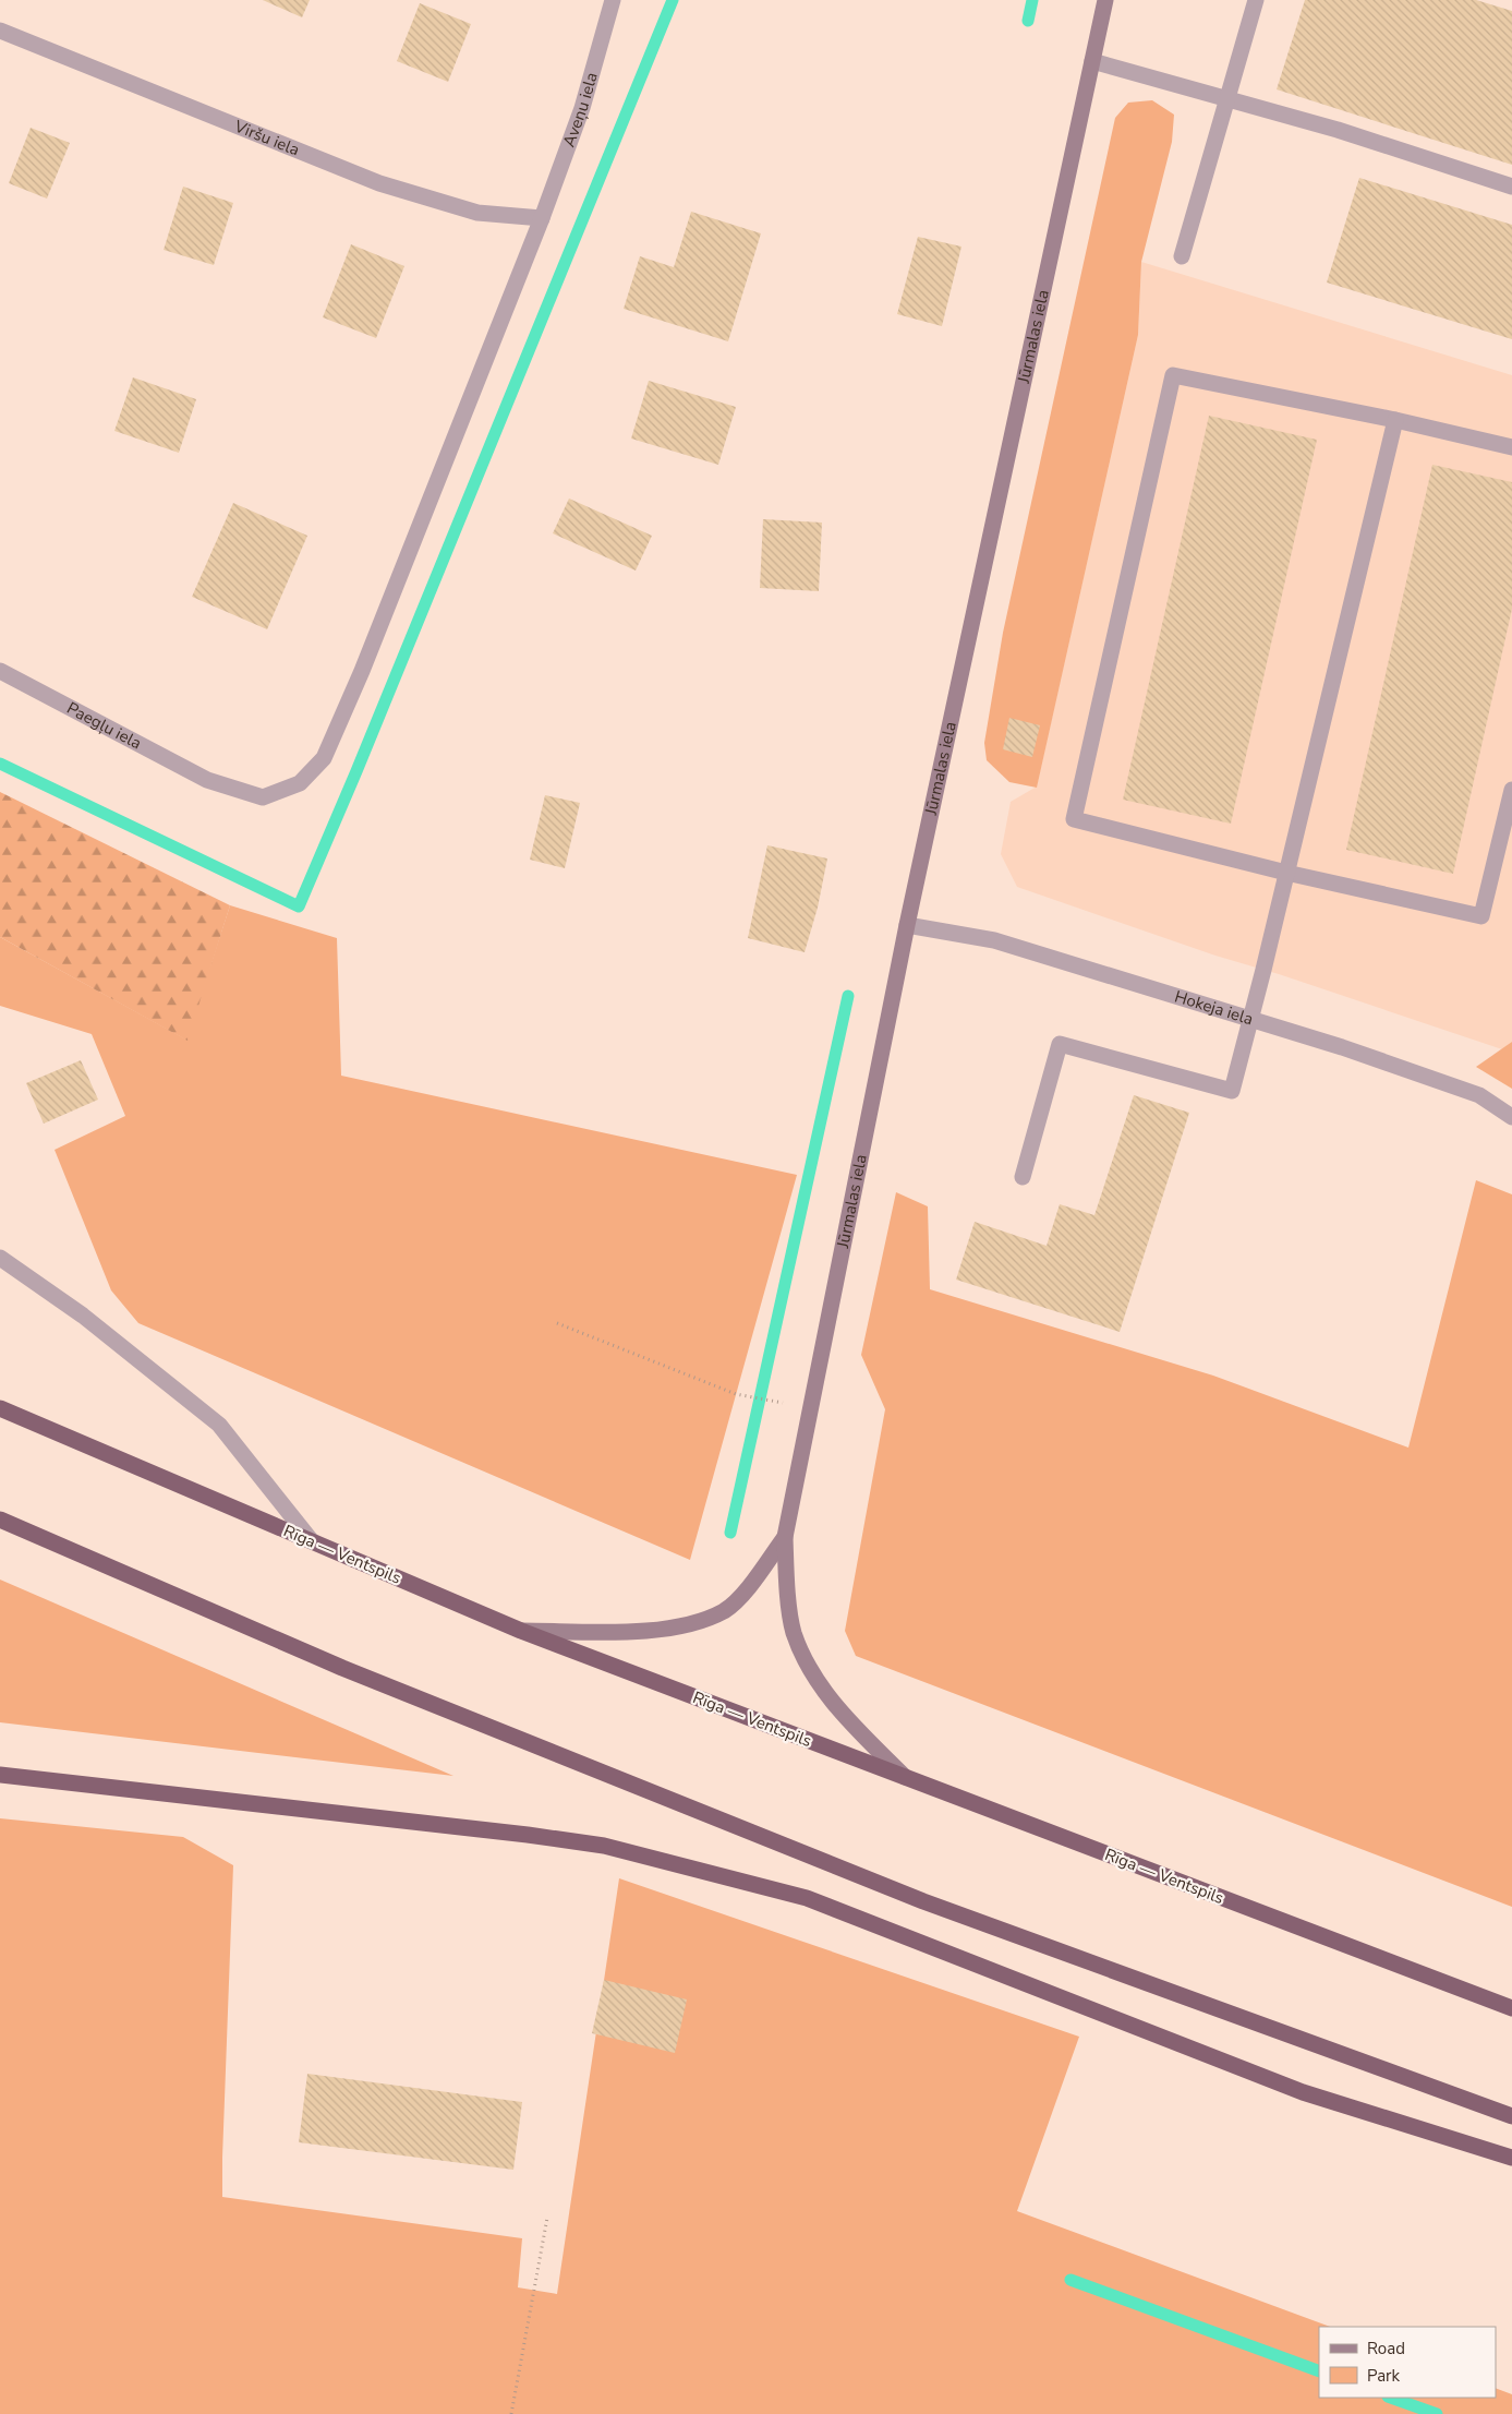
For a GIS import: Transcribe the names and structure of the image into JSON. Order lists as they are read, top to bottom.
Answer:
{
  "streets": {
    "highway": ["Rīga — Ventspils"],
    "main road": ["Jūrmalas iela"],
    "street": [
      "Aveņu iela",
      "Viršu iela",
      "Paegļu iela",
      "Hokeja iela"
    ]
  },
  "crossings": [
    ["Aveņu iela", "Viršu iela"],
    ["Aveņu iela", "Paegļu iela"],
    ["Jūrmalas iela", "Hokeja iela"]
  ],
  "legend": ["Road", "Park"]
}
